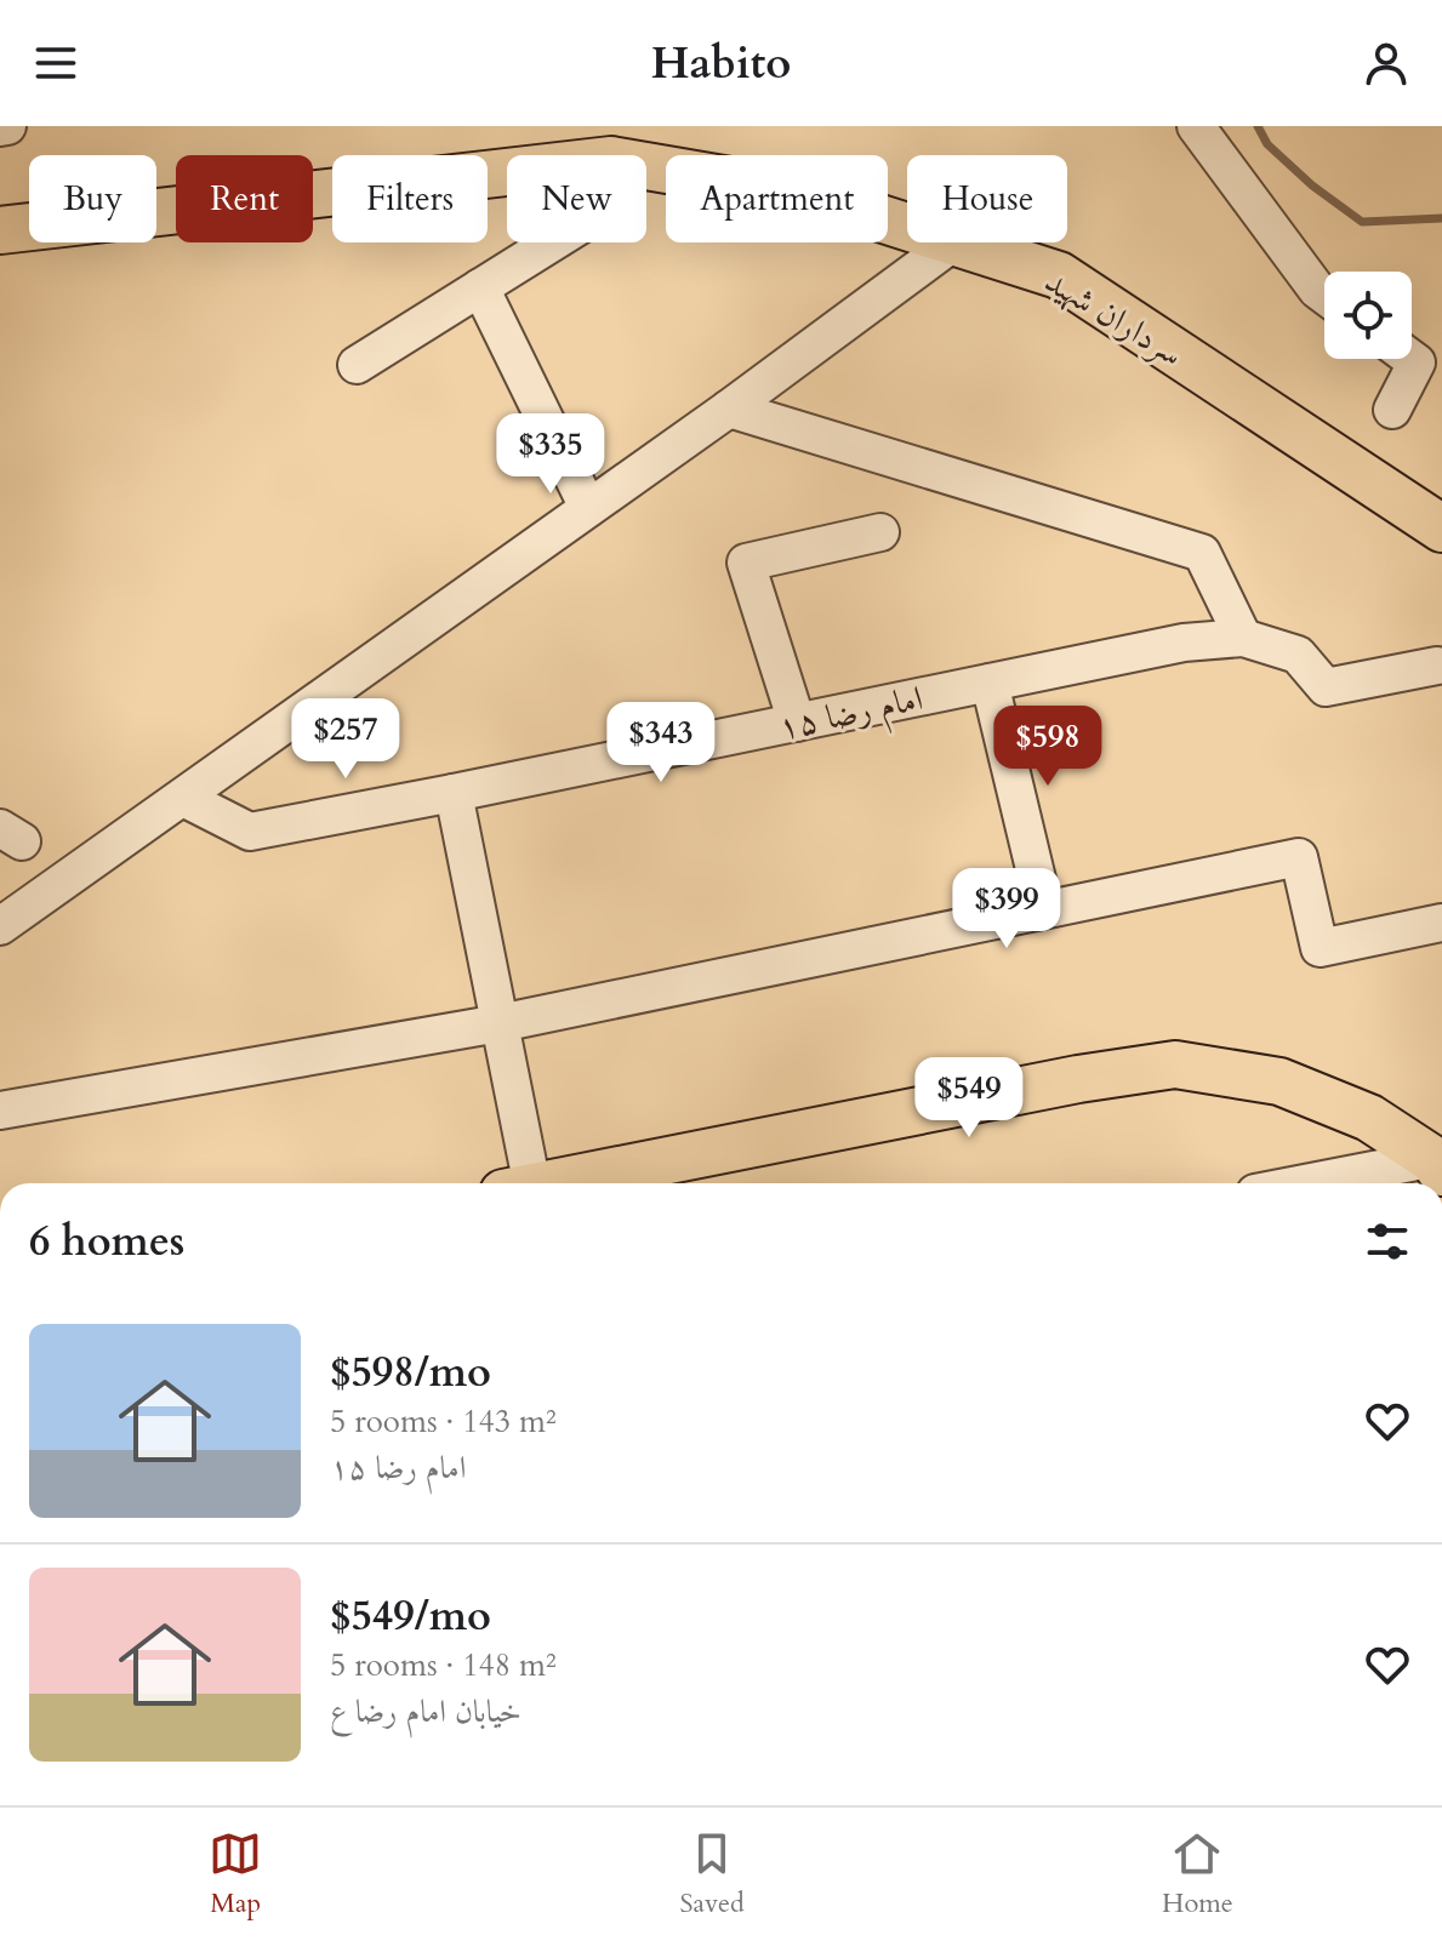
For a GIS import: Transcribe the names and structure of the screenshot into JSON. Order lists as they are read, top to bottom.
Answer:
{
  "streets": {
    "main road": ["سرداران شهید"],
    "street": ["۱۵ امام رضا"]
  },
  "page": {
    "header": "Habito",
    "chip": [
      "Buy",
      "Rent",
      "Filters",
      "New",
      "Apartment",
      "House"
    ],
    "price": [
      "$335",
      "$257",
      "$343",
      "$598",
      "$399",
      "$549"
    ],
    "heading": "6 homes",
    "list": [
      {
        "name": "$598/mo",
        "note": "5 rooms · 143 m² · ۱۵ امام رضا"
      },
      {
        "name": "$549/mo",
        "note": "5 rooms · 148 m² · خیابان امام رضا ع"
      }
    ],
    "tabs": ["Map", "Saved", "Home"]
  }
}
